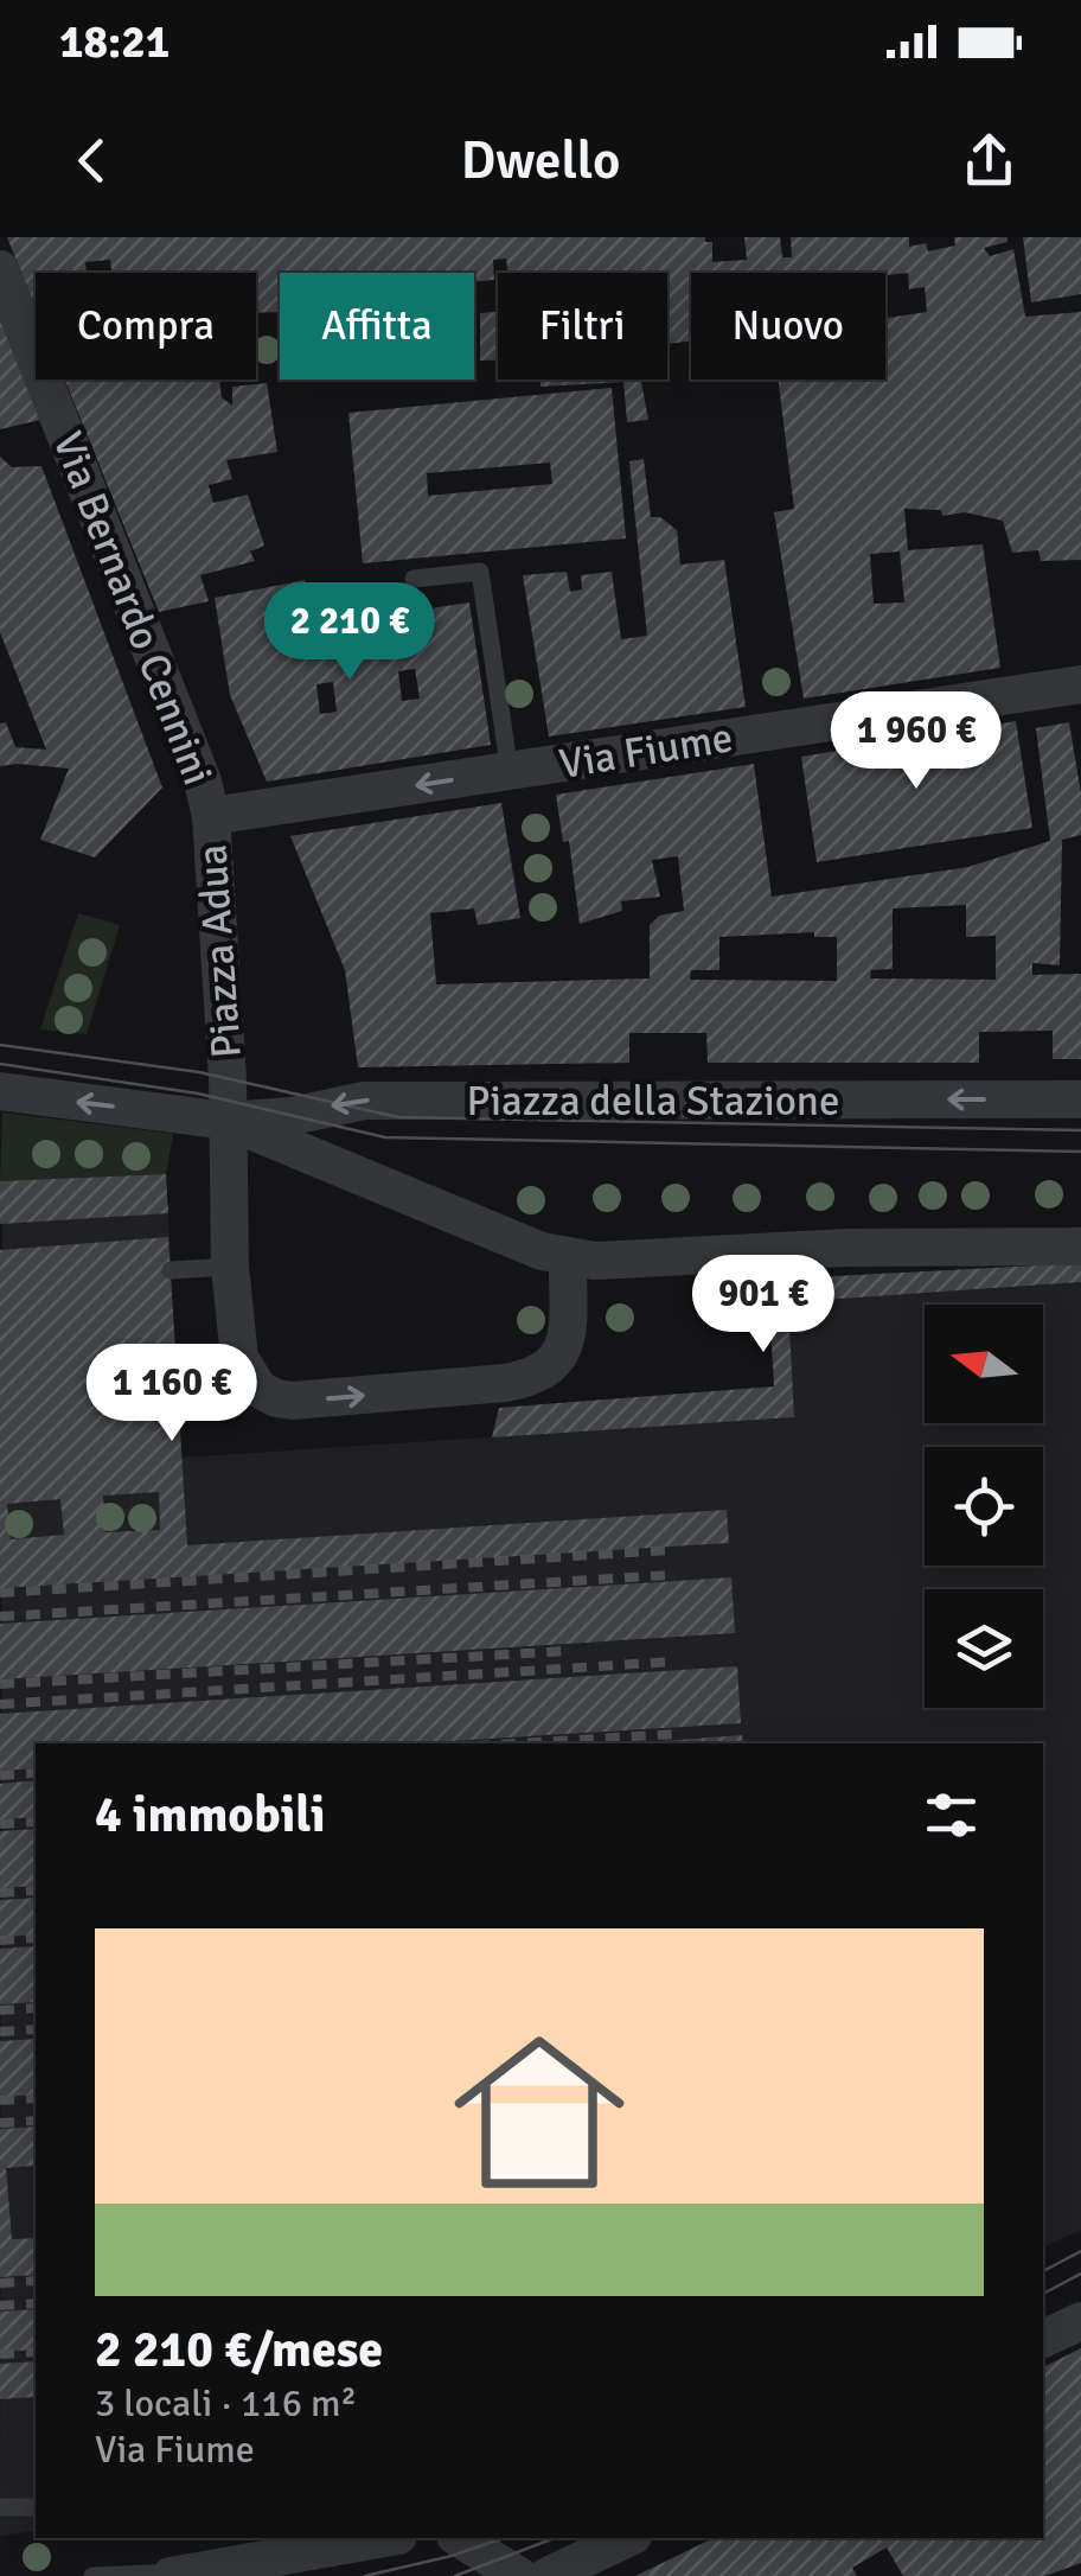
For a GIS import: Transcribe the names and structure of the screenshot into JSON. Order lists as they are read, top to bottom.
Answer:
{
  "streets": {
    "street": [
      "Via Bernardo Cennini",
      "Via Fiume",
      "Piazza Adua",
      "Piazza della Stazione"
    ]
  },
  "crossings": [
    ["Via Bernardo Cennini", "Via Fiume"],
    ["Via Bernardo Cennini", "Piazza Adua"],
    ["Via Fiume", "Piazza Adua"],
    ["Piazza Adua", "Piazza della Stazione"]
  ],
  "one_way": ["Piazza Adua"],
  "north": "left",
  "page": {
    "status": "18:21",
    "header": "Dwello",
    "chip": [
      "Compra",
      "Affitta",
      "Filtri",
      "Nuovo"
    ],
    "price": [
      "2 210 €",
      "1 960 €",
      "901 €",
      "1 160 €"
    ],
    "heading": "4 immobili",
    "list": [
      {
        "name": "2 210 €/mese",
        "note": "3 locali · 116 m² · Via Fiume"
      }
    ]
  }
}
